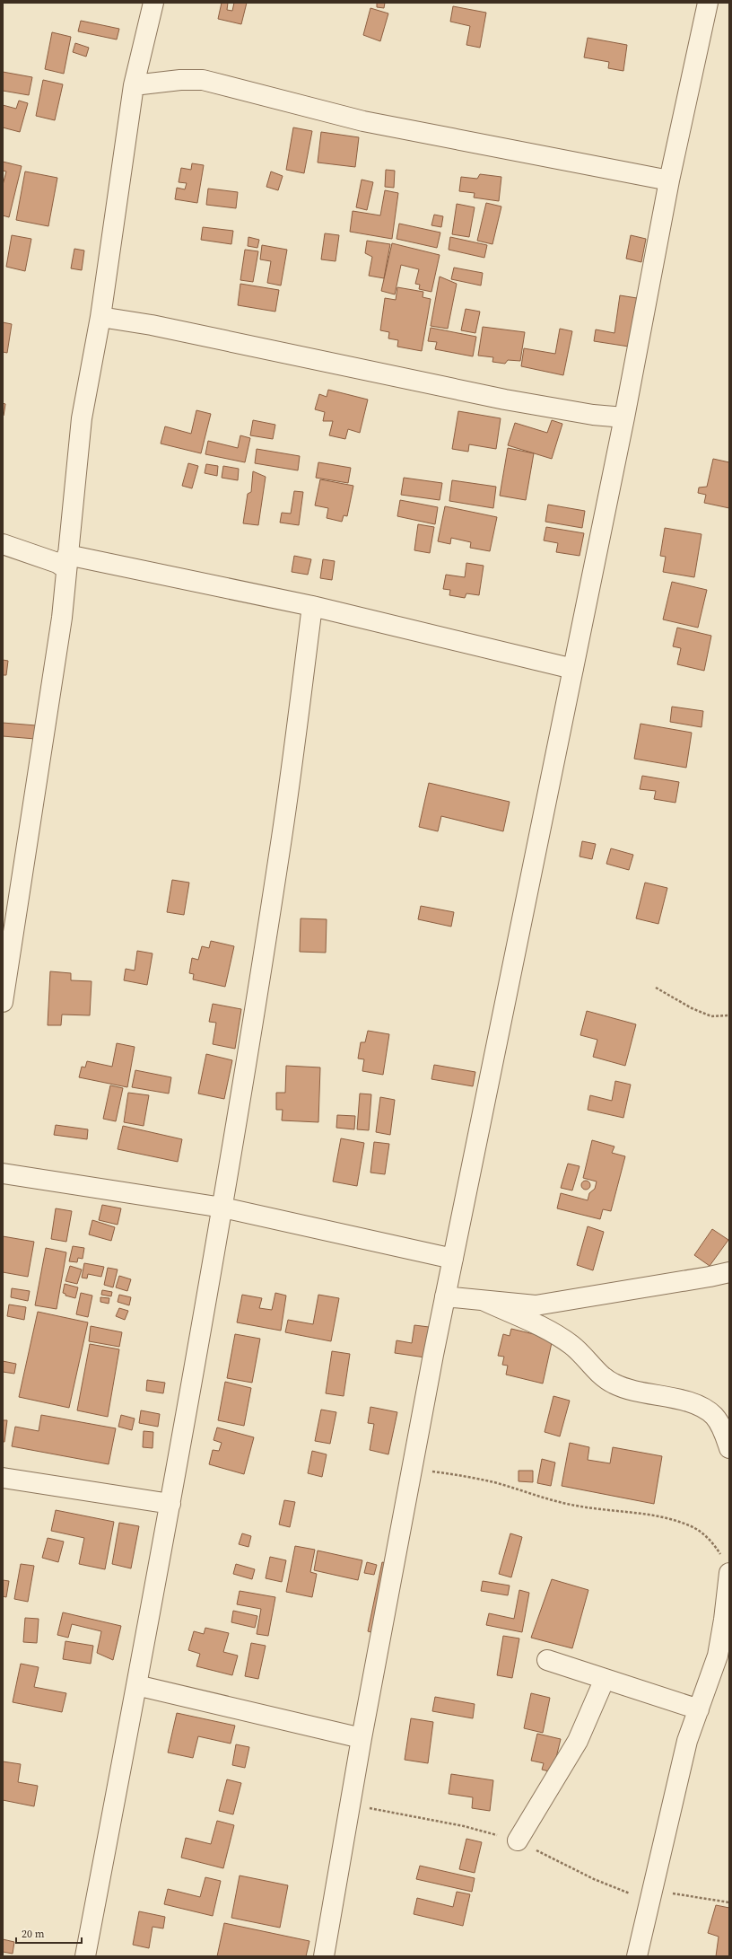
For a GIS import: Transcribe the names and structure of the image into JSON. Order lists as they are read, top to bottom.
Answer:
{
  "scale_bar": "20 m"
}
